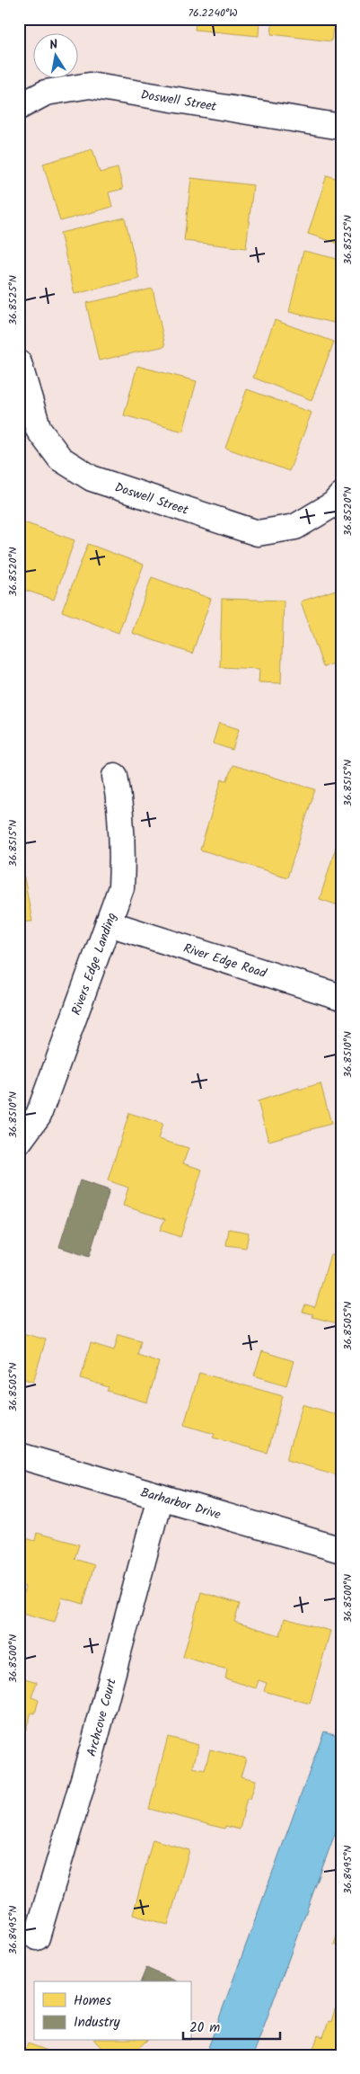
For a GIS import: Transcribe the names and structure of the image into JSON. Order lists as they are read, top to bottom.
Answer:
{
  "streets": {
    "street": [
      "Doswell Street",
      "River Edge Road",
      "Rivers Edge Landing",
      "Barharbor Drive",
      "Archcove Court"
    ]
  },
  "crossings": [
    ["River Edge Road", "Rivers Edge Landing"],
    ["Barharbor Drive", "Archcove Court"]
  ],
  "legend": ["Homes", "Industry"],
  "scale_bar": "20 m",
  "north": "top",
  "coordinates": [
    "76.2240°W",
    "36.8525°N",
    "36.8520°N",
    "36.8515°N",
    "36.8510°N",
    "36.8505°N",
    "36.8500°N",
    "36.8495°N"
  ]
}
